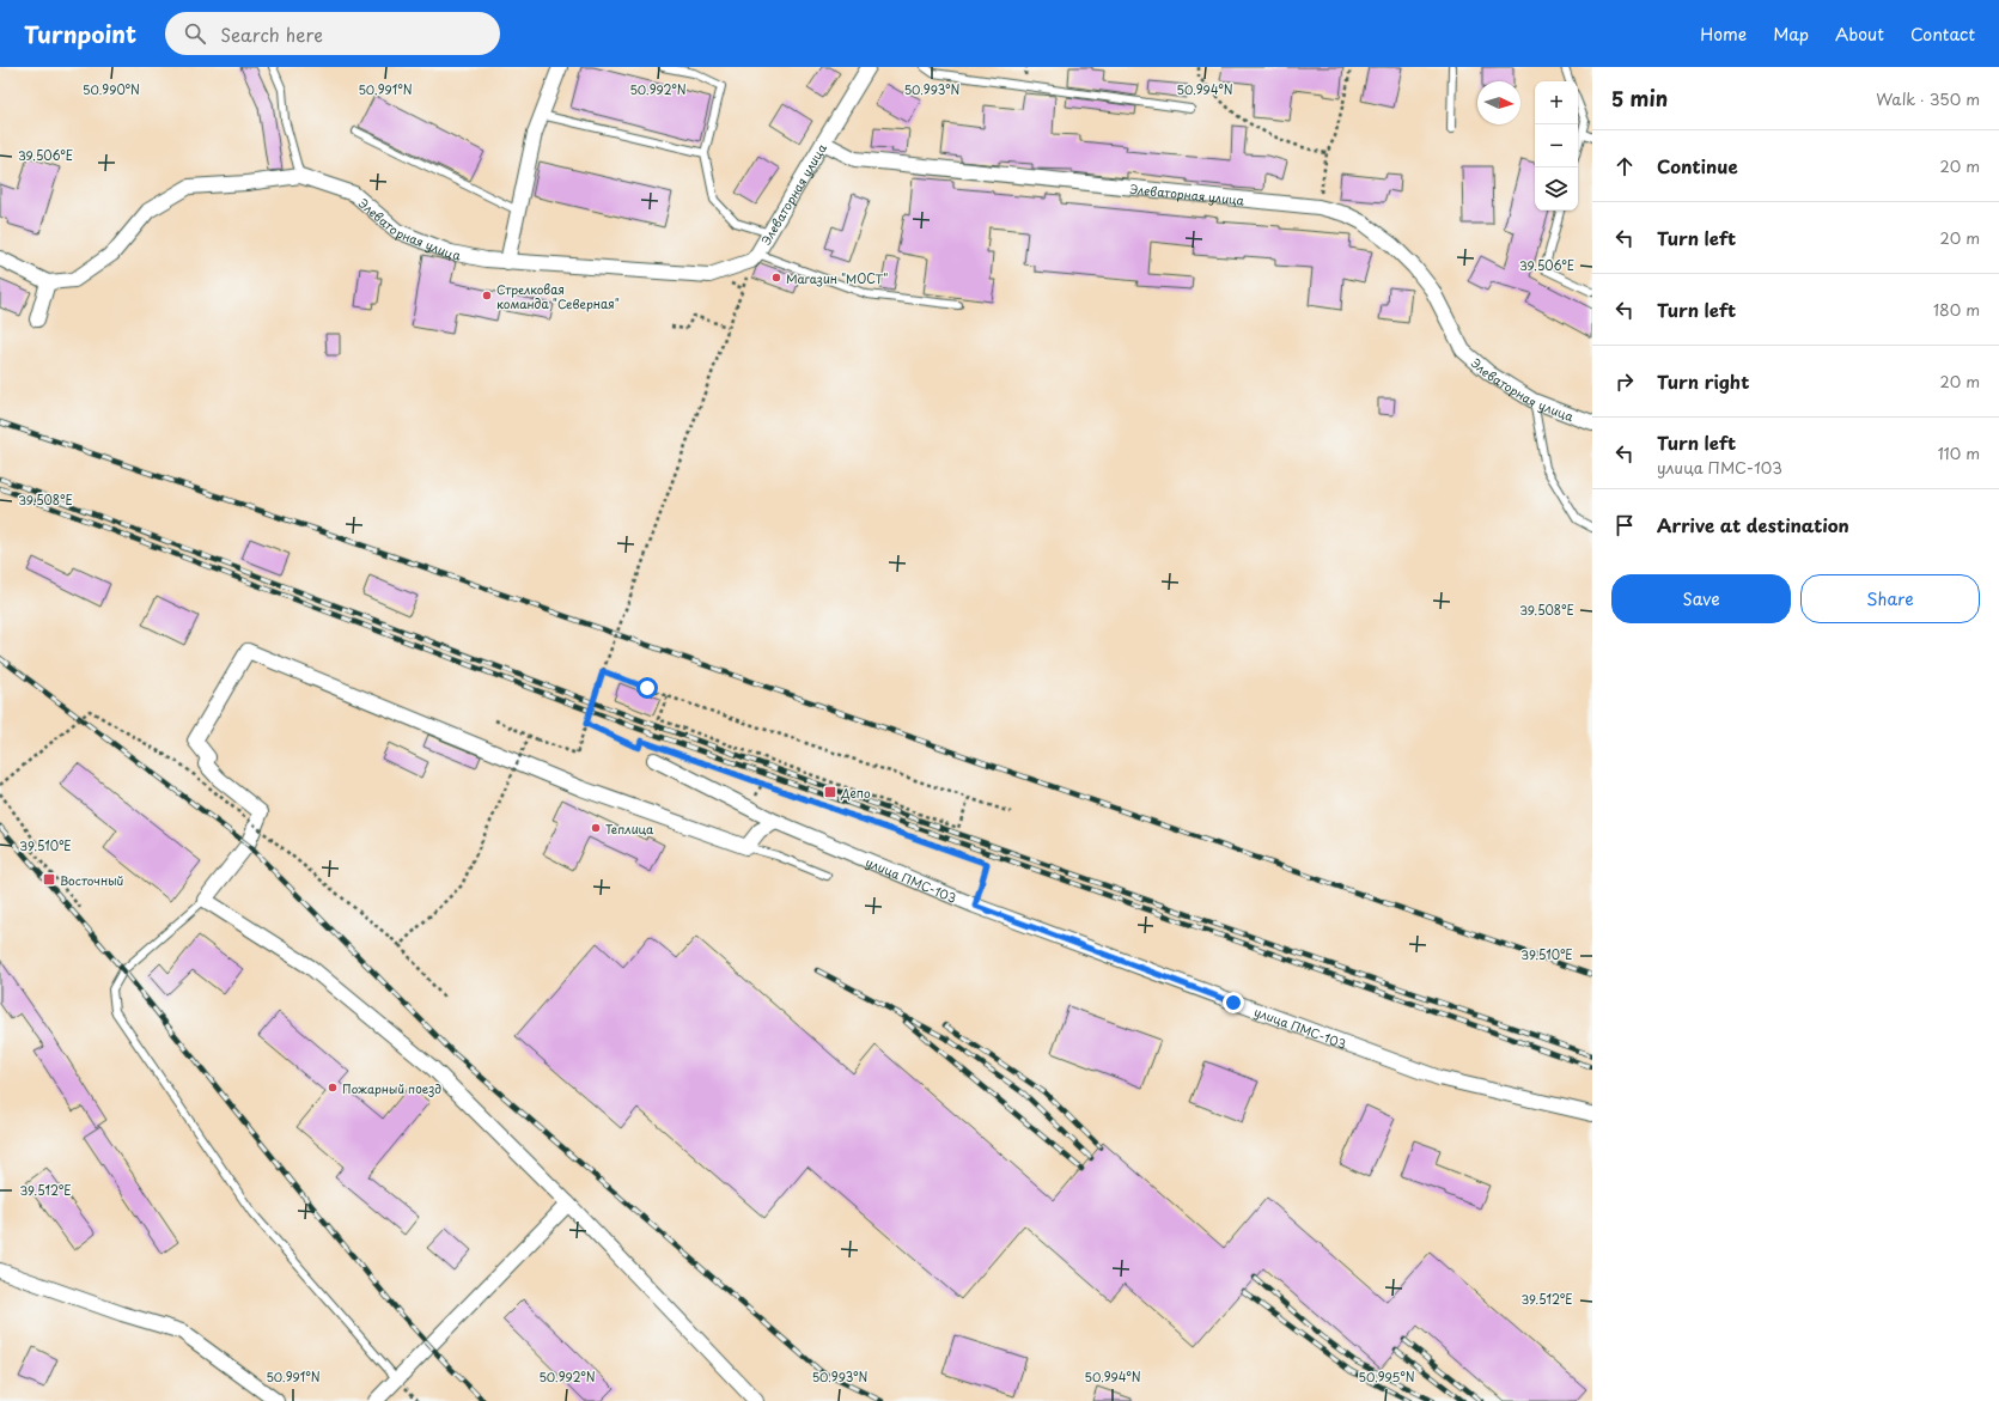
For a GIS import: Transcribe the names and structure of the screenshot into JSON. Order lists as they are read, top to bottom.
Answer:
{
  "streets": {
    "street": ["Элеваторная улица", "улица ПМС-103"]
  },
  "places": {
    "other": [
      "Магазин \"МОСТ\"",
      "Стрелковая команда \"Северная\"",
      "Теплица",
      "Пожарный поезд"
    ],
    "transit": ["Депо", "Восточный"]
  },
  "north": "right",
  "page": {
    "header": "Turnpoint",
    "search": "Search here",
    "nav": [
      "Home",
      "Map",
      "About",
      "Contact"
    ],
    "heading": ["5 min", "Walk · 350 m"],
    "map_buttons": ["+", "−"],
    "list": [
      ["Continue", "20 m"],
      ["Turn left", "20 m"],
      ["Turn left", "180 m"],
      ["Turn right", "20 m"],
      ["Turn left", "улица ПМС-103", "110 m"],
      "Arrive at destination"
    ],
    "buttons": ["Save", "Share"]
  },
  "coordinates": [
    "50.990°N",
    "50.991°N",
    "50.992°N",
    "50.993°N",
    "50.994°N",
    "39.506°E",
    "39.508°E",
    "39.510°E",
    "39.512°E",
    "50.995°N"
  ]
}
